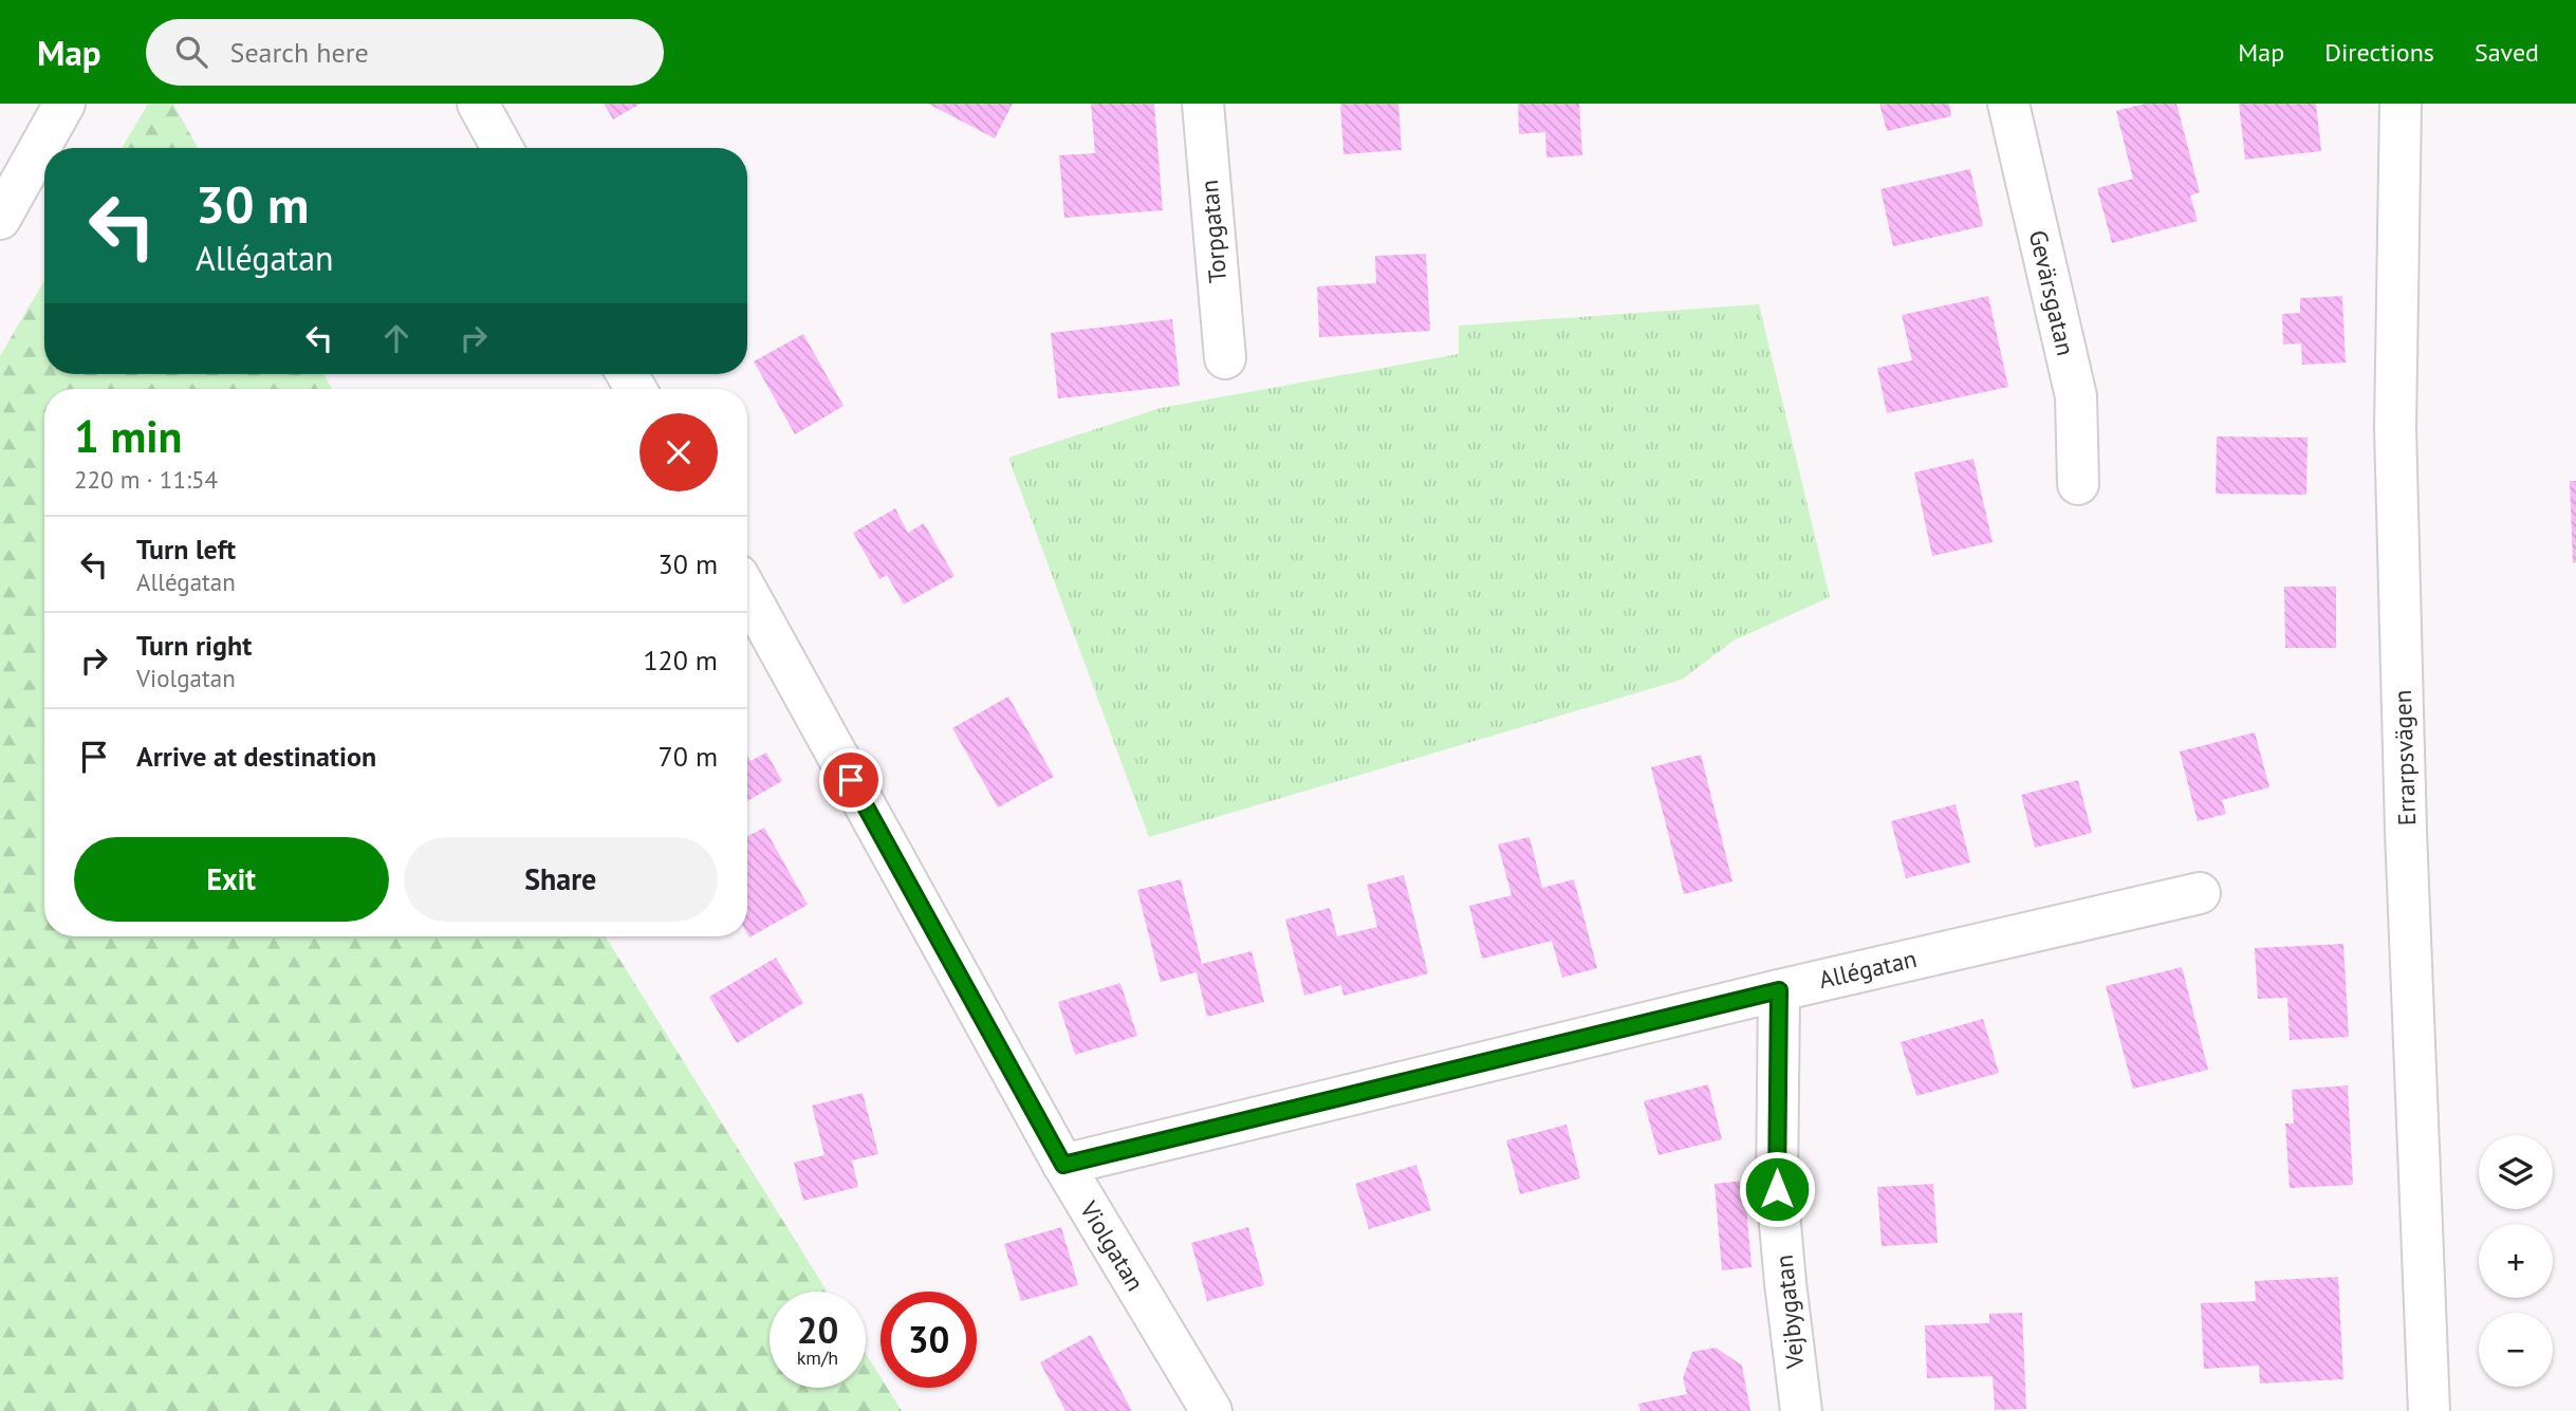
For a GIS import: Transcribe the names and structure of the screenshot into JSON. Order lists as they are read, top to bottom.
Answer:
{
  "streets": {
    "street": [
      "Torpgatan",
      "Gevärsgatan",
      "Errarpsvägen",
      "Allégatan",
      "Violgatan",
      "Vejbygatan"
    ]
  },
  "crossings": [
    ["Allégatan", "Violgatan"],
    ["Allégatan", "Vejbygatan"]
  ],
  "page": {
    "header": "Map",
    "search": "Search here",
    "nav": ["Map", "Directions", "Saved"],
    "turn": ["30 m", "Allégatan"],
    "heading": ["1 min", "220 m · 11:54"],
    "list": [
      {
        "name": "Turn left",
        "note": "Allégatan",
        "value": "30 m"
      },
      {
        "name": "Turn right",
        "note": "Violgatan",
        "value": "120 m"
      },
      {
        "name": "Arrive at destination",
        "value": "70 m"
      }
    ],
    "buttons": ["Exit", "Share"],
    "map_buttons": ["+", "−"],
    "speed": "20 km/h",
    "limit": "30"
  }
}
